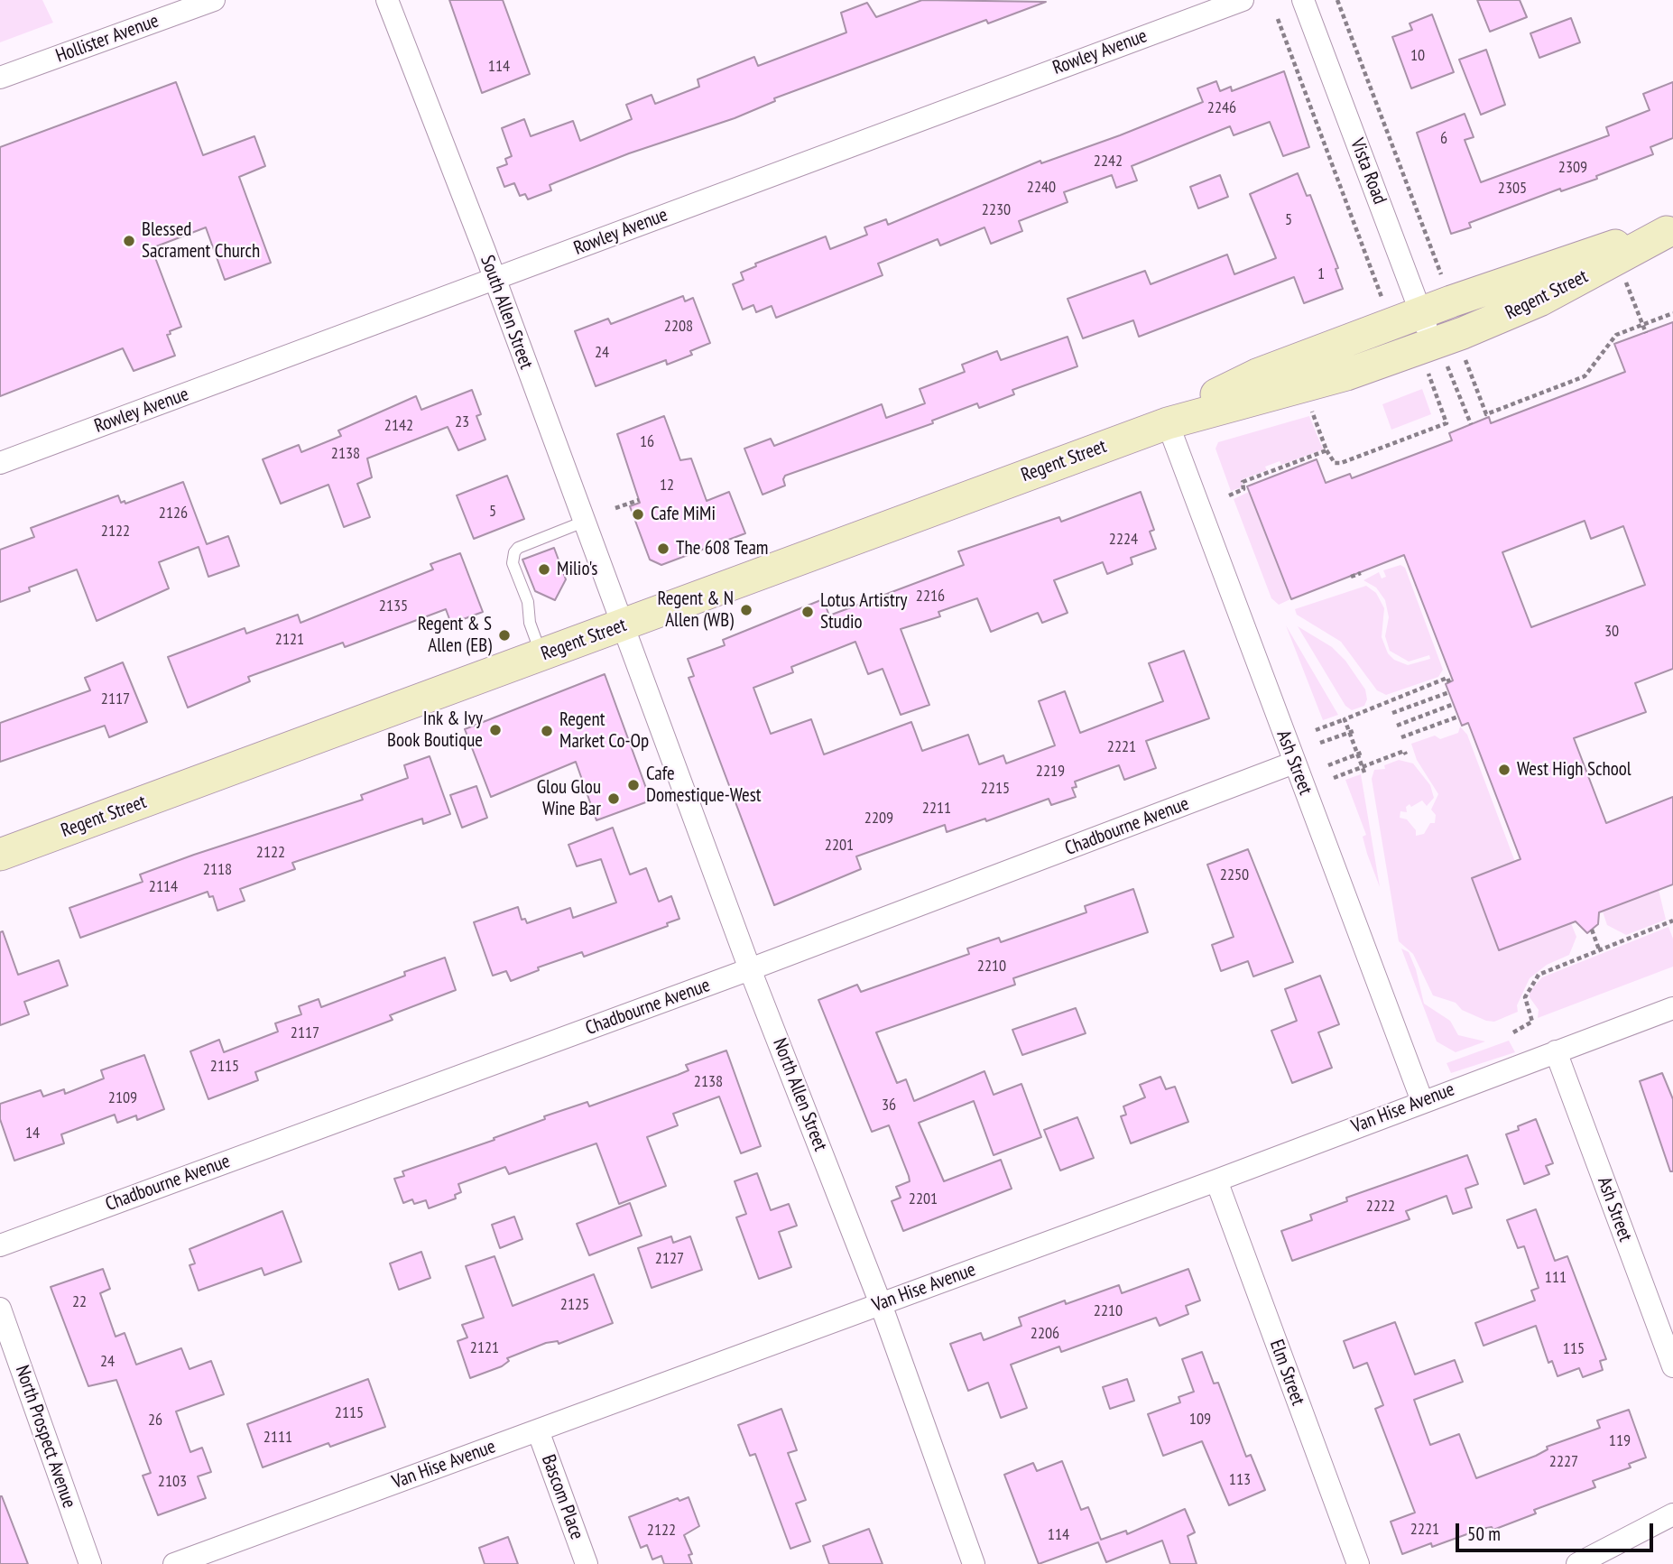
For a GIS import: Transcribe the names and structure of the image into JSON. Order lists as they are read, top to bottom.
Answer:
{
  "streets": {
    "main road": ["Regent Street"],
    "street": [
      "Hollister Avenue",
      "Rowley Avenue",
      "Vista Road",
      "South Allen Street",
      "Ash Street",
      "Chadbourne Avenue",
      "North Allen Street",
      "Van Hise Avenue",
      "Elm Street",
      "North Prospect Avenue",
      "Bascom Place"
    ]
  },
  "crossings": [
    ["Rowley Avenue", "South Allen Street"],
    ["Vista Road", "Regent Street"],
    ["Regent Street", "South Allen Street"],
    ["Regent Street", "Ash Street"],
    ["Regent Street", "North Allen Street"],
    ["South Allen Street", "North Allen Street"],
    ["Ash Street", "Chadbourne Avenue"],
    ["Ash Street", "Van Hise Avenue"],
    ["Chadbourne Avenue", "North Allen Street"],
    ["North Allen Street", "Van Hise Avenue"],
    ["Van Hise Avenue", "Elm Street"],
    ["Van Hise Avenue", "Bascom Place"]
  ],
  "places": [
    "Blessed Sacrament Church",
    "Cafe MiMi",
    "The 608 Team",
    "Milio's",
    "Regent & N Allen (WB)",
    "Lotus Artistry Studio",
    "Regent & S Allen (EB)",
    "Ink & Ivy Book Boutique",
    "Regent Market Co-Op",
    "West High School",
    "Cafe Domestique-West",
    "Glou Glou Wine Bar"
  ],
  "house_numbers": [
    "10",
    "114",
    "2246",
    "6",
    "2242",
    "2309",
    "2240",
    "2305",
    "2230",
    "5",
    "1",
    "2208",
    "24",
    "23",
    "2142",
    "16",
    "2138",
    "12",
    "5",
    "2126",
    "2122",
    "2224",
    "2216",
    "2135",
    "30",
    "2121",
    "2117",
    "2221",
    "2219",
    "2215",
    "2211",
    "2209",
    "2201",
    "2122",
    "2118",
    "2250",
    "2114",
    "2210",
    "2117",
    "2115",
    "2138",
    "2109",
    "36",
    "14",
    "2201",
    "2222",
    "2127",
    "111",
    "22",
    "2125",
    "2210",
    "2206",
    "2121",
    "115",
    "24",
    "2115",
    "109",
    "26",
    "2111",
    "119",
    "2227",
    "113",
    "2103",
    "2221",
    "2122",
    "114"
  ],
  "scale_bar": "50 m"
}
